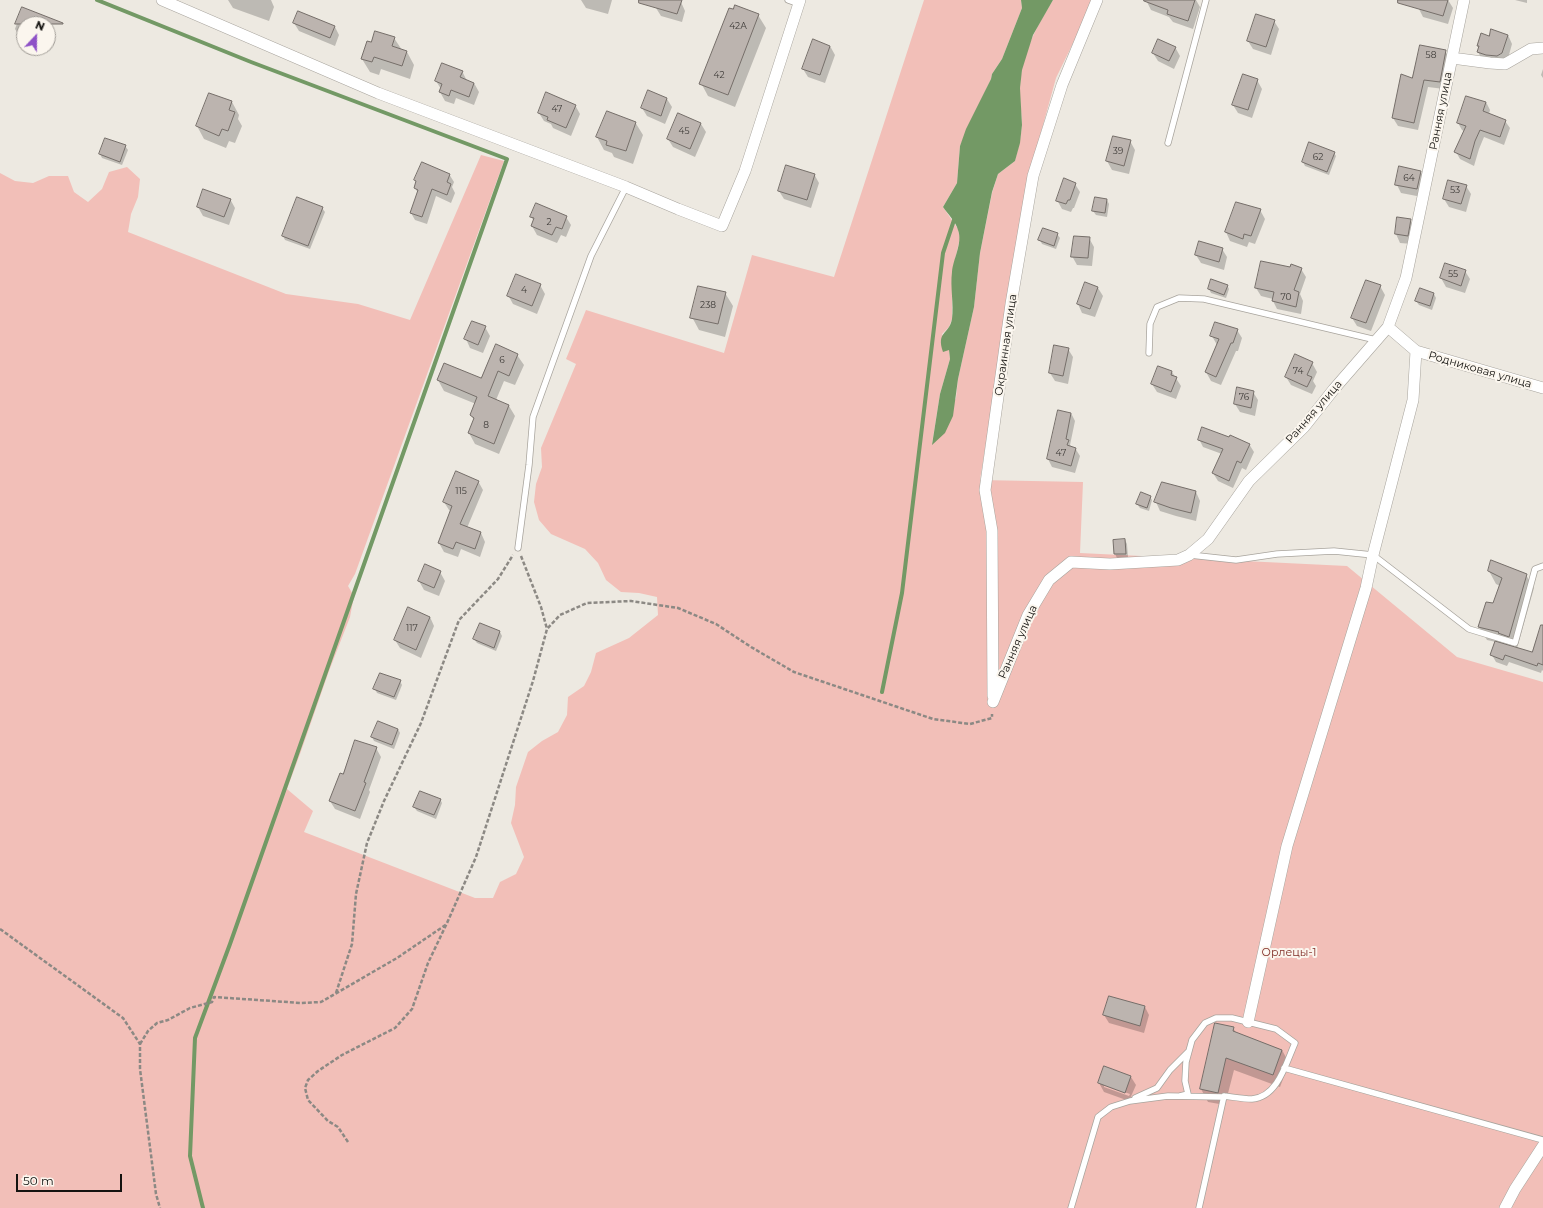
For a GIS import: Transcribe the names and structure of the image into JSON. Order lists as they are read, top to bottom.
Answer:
{
  "streets": {
    "street": ["Ранняя улица", "Окраинная улица", "Родниковая улица"]
  },
  "crossings": [
    ["Ранняя улица", "Окраинная улица"]
  ],
  "parks": ["Орлецы-1"],
  "house_numbers": [
    "42А",
    "58",
    "42",
    "47",
    "45",
    "39",
    "62",
    "64",
    "53",
    "2",
    "55",
    "4",
    "70",
    "238",
    "6",
    "74",
    "76",
    "8",
    "47",
    "115",
    "117"
  ],
  "scale_bar": "50 m",
  "north": "top"
}
